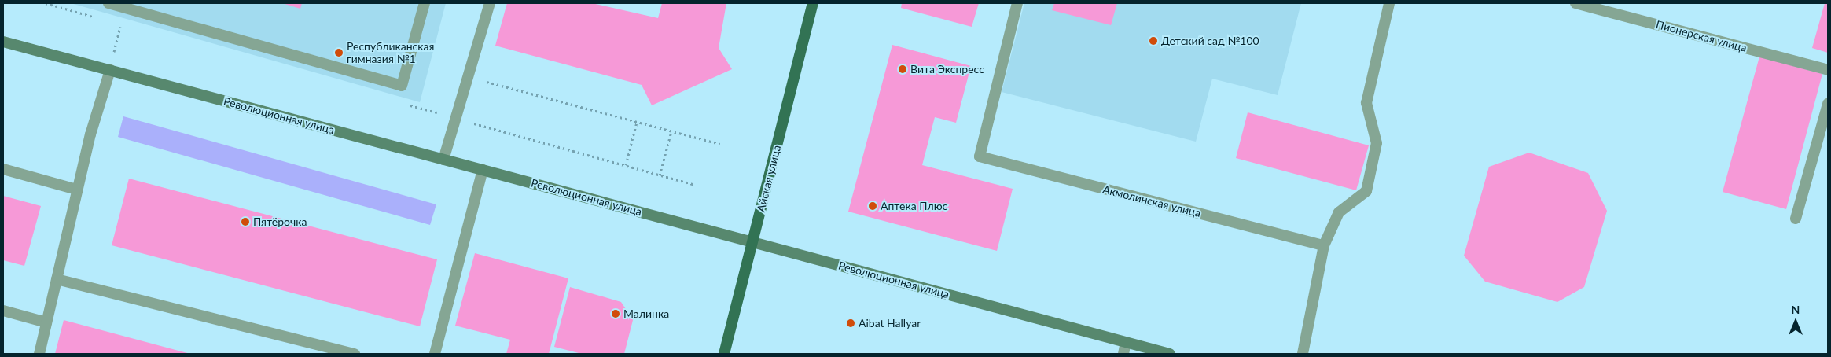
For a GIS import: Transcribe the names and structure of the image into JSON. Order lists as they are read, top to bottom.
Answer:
{
  "streets": {
    "main road": ["Революционная улица", "Айская улица"],
    "street": ["Пионерская улица", "Акмолинская улица"]
  },
  "crossings": [
    ["Революционная улица", "Айская улица"]
  ],
  "places": [
    "Детский сад №100",
    "Республиканская гимназия №1",
    "Вита Экспресс",
    "Аптека Плюс",
    "Пятёрочка",
    "Малинка",
    "Aibat Hallyar"
  ],
  "north": "top"
}
